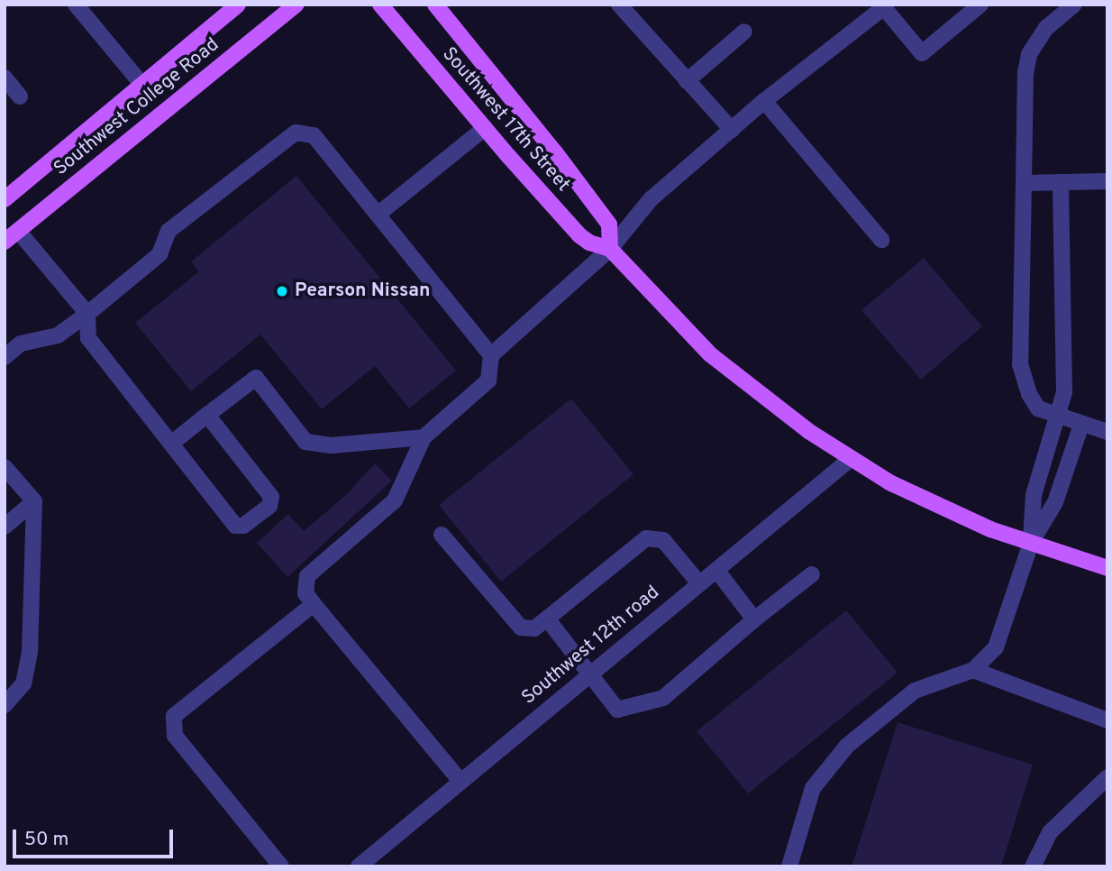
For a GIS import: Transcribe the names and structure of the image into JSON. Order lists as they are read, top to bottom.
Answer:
{
  "streets": {
    "main road": ["Southwest College Road", "Southwest 17th Street"],
    "street": ["Southwest 12th road"]
  },
  "crossings": [
    ["Southwest 17th Street", "Southwest 12th road"]
  ],
  "places": ["Pearson Nissan"],
  "scale_bar": "50 m"
}
